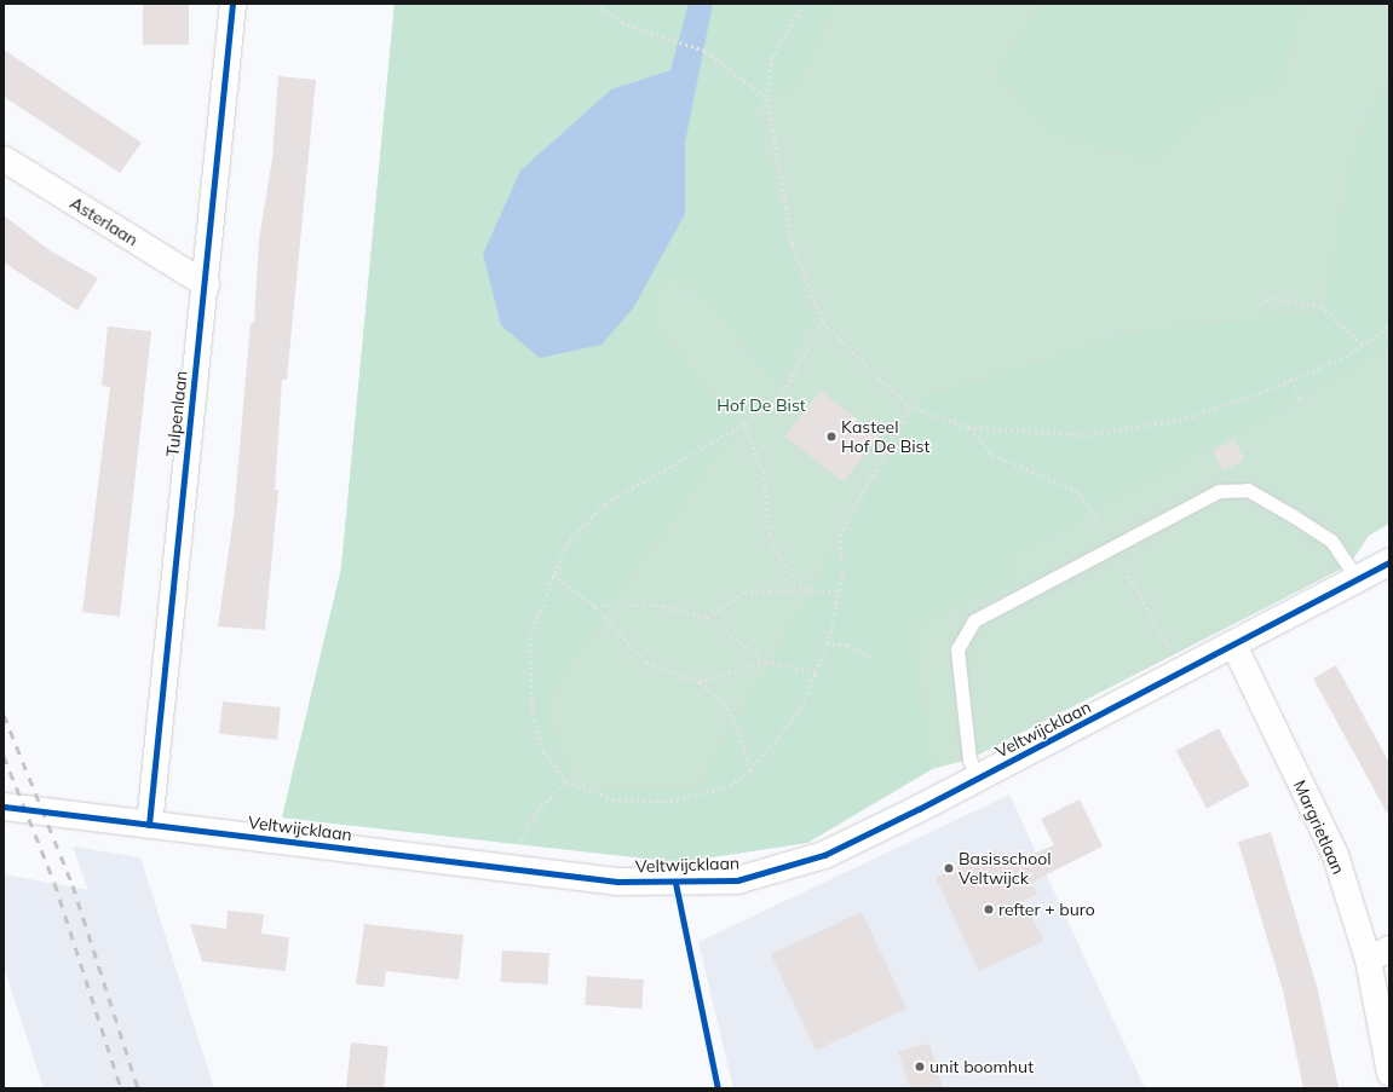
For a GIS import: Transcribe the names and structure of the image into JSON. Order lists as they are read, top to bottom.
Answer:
{
  "streets": {
    "street": [
      "Asterlaan",
      "Tulpenlaan",
      "Veltwijcklaan",
      "Margrietlaan"
    ]
  },
  "crossings": [
    ["Asterlaan", "Tulpenlaan"],
    ["Tulpenlaan", "Veltwijcklaan"],
    ["Veltwijcklaan", "Margrietlaan"]
  ],
  "parks": ["Hof De Bist"],
  "places": [
    "Kasteel Hof De Bist",
    "Basisschool Veltwijck",
    "refter + buro",
    "unit boomhut"
  ]
}
